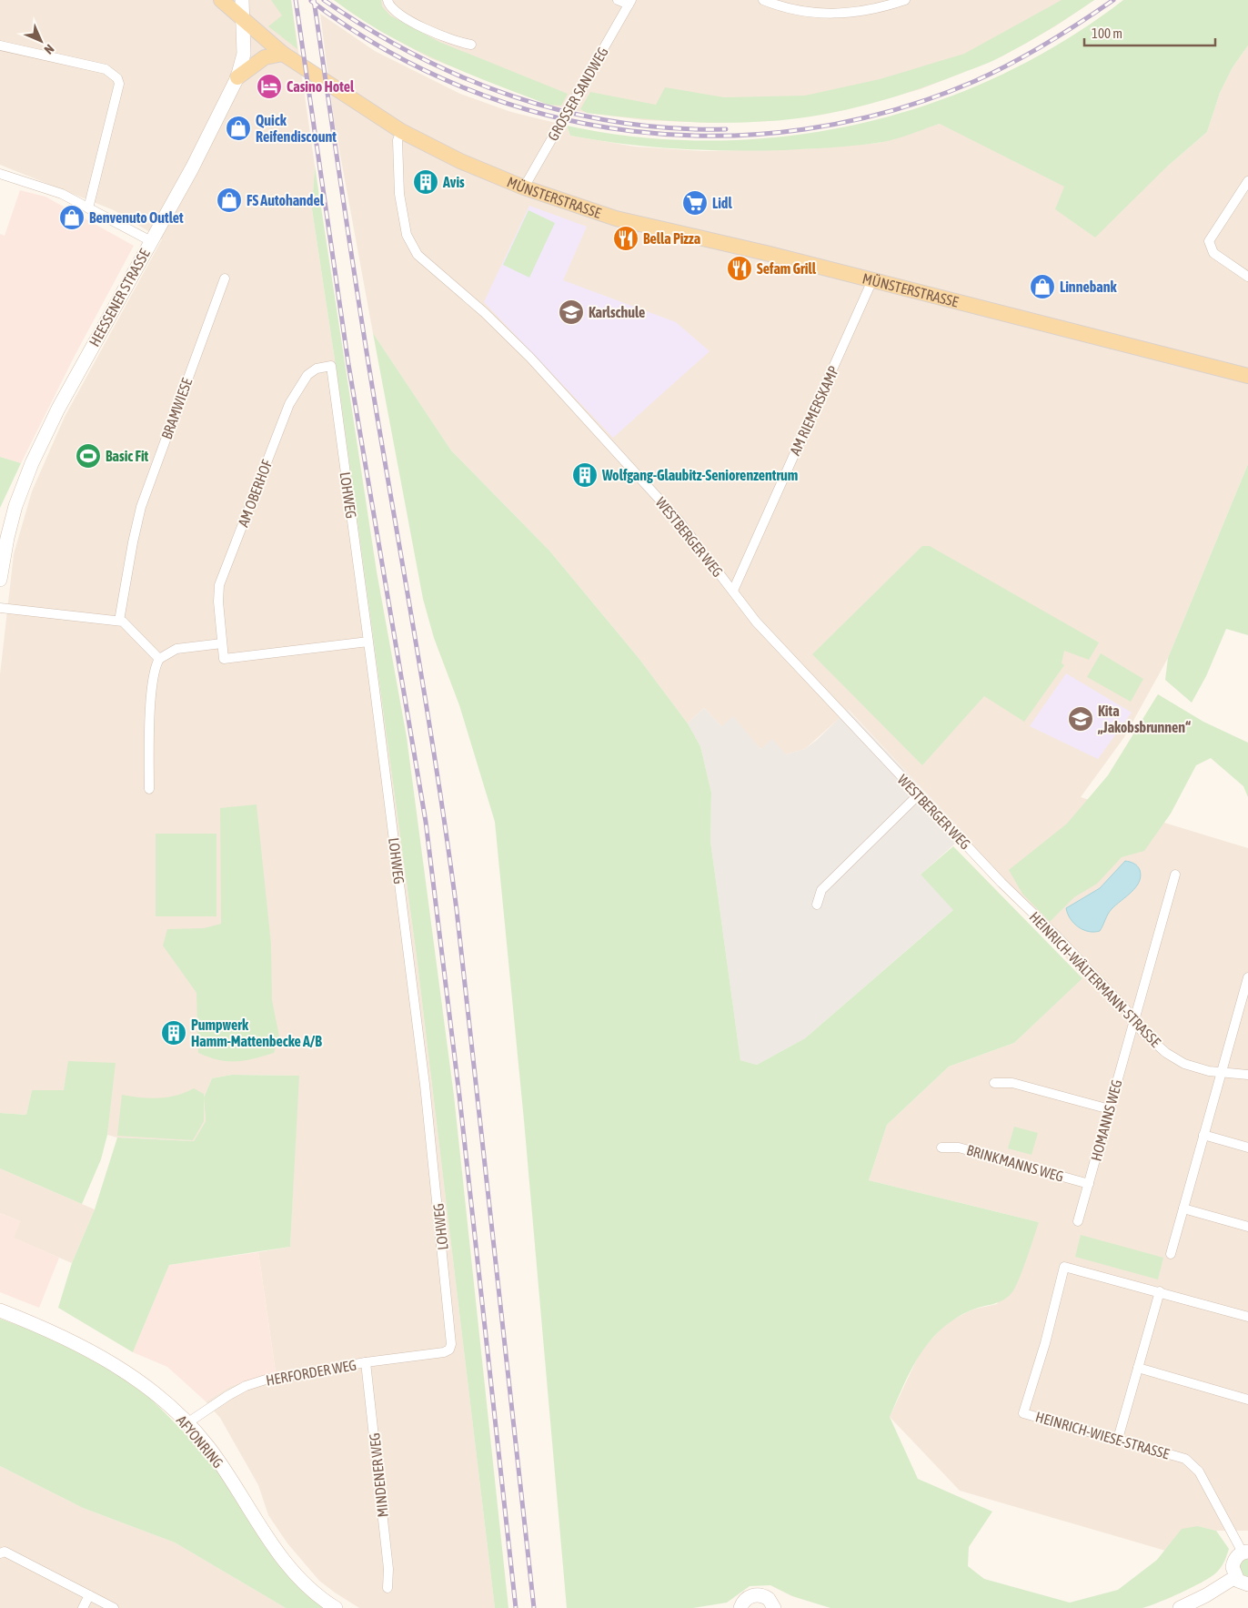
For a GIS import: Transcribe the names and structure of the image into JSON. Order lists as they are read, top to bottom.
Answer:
{
  "streets": {
    "main road": ["MÜNSTERSTRASSE", "HEESSENER STRASSE", "AFYONRING"],
    "street": [
      "GROSSER SANDWEG",
      "BRAMWIESE",
      "AM RIEMERSKAMP",
      "AM OBERHOF",
      "LOHWEG",
      "WESTBERGER WEG",
      "HEINRICH-WÄLTERMANN-STRASSE",
      "HOMANNS WEG",
      "BRINKMANNS WEG",
      "HERFORDER WEG",
      "HEINRICH-WIESE-STRASSE",
      "MINDENER WEG"
    ]
  },
  "crossings": [
    ["GROSSER SANDWEG", "MÜNSTERSTRASSE"],
    ["MÜNSTERSTRASSE", "HEESSENER STRASSE"],
    ["MÜNSTERSTRASSE", "AM RIEMERSKAMP"],
    ["MÜNSTERSTRASSE", "WESTBERGER WEG"],
    ["AM RIEMERSKAMP", "WESTBERGER WEG"],
    ["AM OBERHOF", "LOHWEG"],
    ["LOHWEG", "HERFORDER WEG"],
    ["WESTBERGER WEG", "HEINRICH-WÄLTERMANN-STRASSE"],
    ["HEINRICH-WÄLTERMANN-STRASSE", "HOMANNS WEG"],
    ["HOMANNS WEG", "BRINKMANNS WEG"],
    ["HERFORDER WEG", "AFYONRING"],
    ["HERFORDER WEG", "MINDENER WEG"]
  ],
  "places": {
    "hotel": ["Casino Hotel"],
    "shop": [
      "Quick Reifendiscount",
      "FS Autohandel",
      "Benvenuto Outlet",
      "Linnebank"
    ],
    "building": ["Avis", "Wolfgang-Glaubitz-Seniorenzentrum", "Pumpwerk Hamm-Mattenbecke A/B"],
    "supermarket": ["Lidl"],
    "restaurant": ["Bella Pizza", "Sefam Grill"],
    "school or university": ["Karlschule", "Kita „Jakobsbrunnen“"],
    "sports": ["Basic Fit"]
  },
  "scale_bar": "100 m",
  "north": "bottom right"
}
